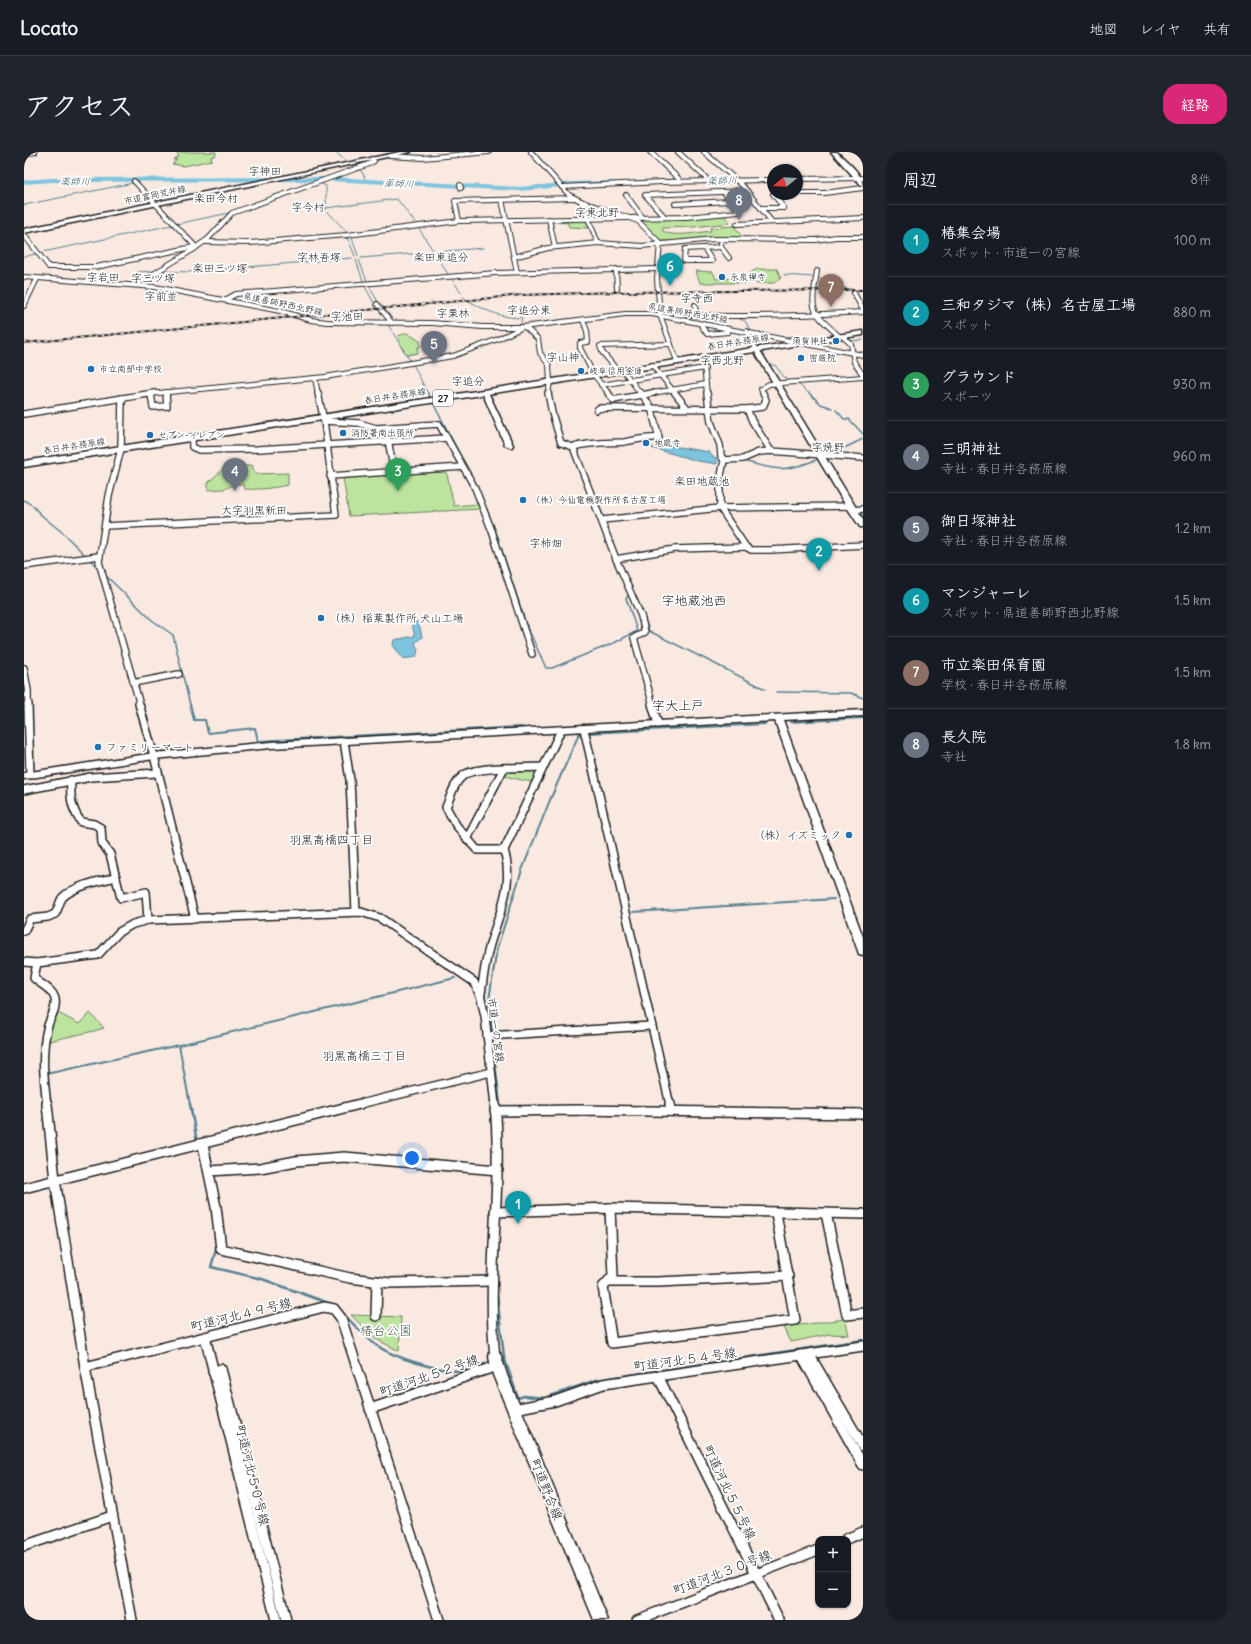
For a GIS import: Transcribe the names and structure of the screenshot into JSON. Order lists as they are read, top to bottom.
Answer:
{
  "streets": {
    "main road": ["春日井各務原線", "27"],
    "street": [
      "市道富岡荒井線",
      "県道善師野西北野線",
      "市道一の宮線",
      "町道河北４９号線",
      "町道河北５４号線",
      "町道河北５２号線",
      "町道河北５０号線",
      "町道野合線",
      "町道河北５５号線",
      "町道河北３０号線"
    ]
  },
  "crossings": [
    ["県道善師野西北野線", "春日井各務原線"],
    ["市道一の宮線", "町道河北５２号線"],
    ["市道一の宮線", "町道野合線"],
    ["町道河北４９号線", "町道河北５２号線"],
    ["町道河北４９号線", "町道河北５０号線"],
    ["町道河北５４号線", "町道野合線"],
    ["町道河北５４号線", "町道河北５５号線"],
    ["町道河北５２号線", "町道野合線"],
    ["町道河北５５号線", "町道河北３０号線"]
  ],
  "districts": [
    "字神田",
    "楽田今村",
    "字今村",
    "字東北野",
    "字林吾塚",
    "楽田東追分",
    "楽田三ツ塚",
    "字岩田",
    "字三ツ塚",
    "字前並",
    "字寺西",
    "字追分東",
    "字栗林",
    "字池田",
    "字山神",
    "字西北野",
    "字追分",
    "字焼野",
    "楽田地蔵池",
    "大字羽黒新田",
    "字柿畑",
    "字地蔵池西",
    "字大上戸",
    "羽黒高橋四丁目",
    "羽黒高橋三丁目"
  ],
  "water": ["薬師川"],
  "parks": ["椿台公園"],
  "places": [
    "永泉禅寺",
    "須賀神社",
    "密厳院",
    "市立南部中学校",
    "岐阜信用金庫",
    "消防署南出張所",
    "セブン-イレブン",
    "地蔵寺",
    "（株）今仙電機製作所名古屋工場",
    "（株）稲葉製作所 犬山工場",
    "ファミリーマート",
    "（株）イズミック"
  ],
  "north": "left",
  "page": {
    "header": "Locato",
    "nav": ["地図", "レイヤ", "共有"],
    "title": "アクセス",
    "buttons": "経路",
    "heading": ["周辺", "8件"],
    "pins": [
      "8",
      "6",
      "7",
      "5",
      "3",
      "4",
      "2",
      "1"
    ],
    "list": [
      {
        "mark": "1",
        "name": "椿集会場",
        "note": "スポット · 市道一の宮線",
        "value": "100 m"
      },
      {
        "mark": "2",
        "name": "三和タジマ（株）名古屋工場",
        "note": "スポット",
        "value": "880 m"
      },
      {
        "mark": "3",
        "name": "グラウンド",
        "note": "スポーツ",
        "value": "930 m"
      },
      {
        "mark": "4",
        "name": "三明神社",
        "note": "寺社 · 春日井各務原線",
        "value": "960 m"
      },
      {
        "mark": "5",
        "name": "御日塚神社",
        "note": "寺社 · 春日井各務原線",
        "value": "1.2 km"
      },
      {
        "mark": "6",
        "name": "マンジャーレ",
        "note": "スポット · 県道善師野西北野線",
        "value": "1.5 km"
      },
      {
        "mark": "7",
        "name": "市立楽田保育園",
        "note": "学校 · 春日井各務原線",
        "value": "1.5 km"
      },
      {
        "mark": "8",
        "name": "長久院",
        "note": "寺社",
        "value": "1.8 km"
      }
    ],
    "map_buttons": ["+", "−"]
  }
}
